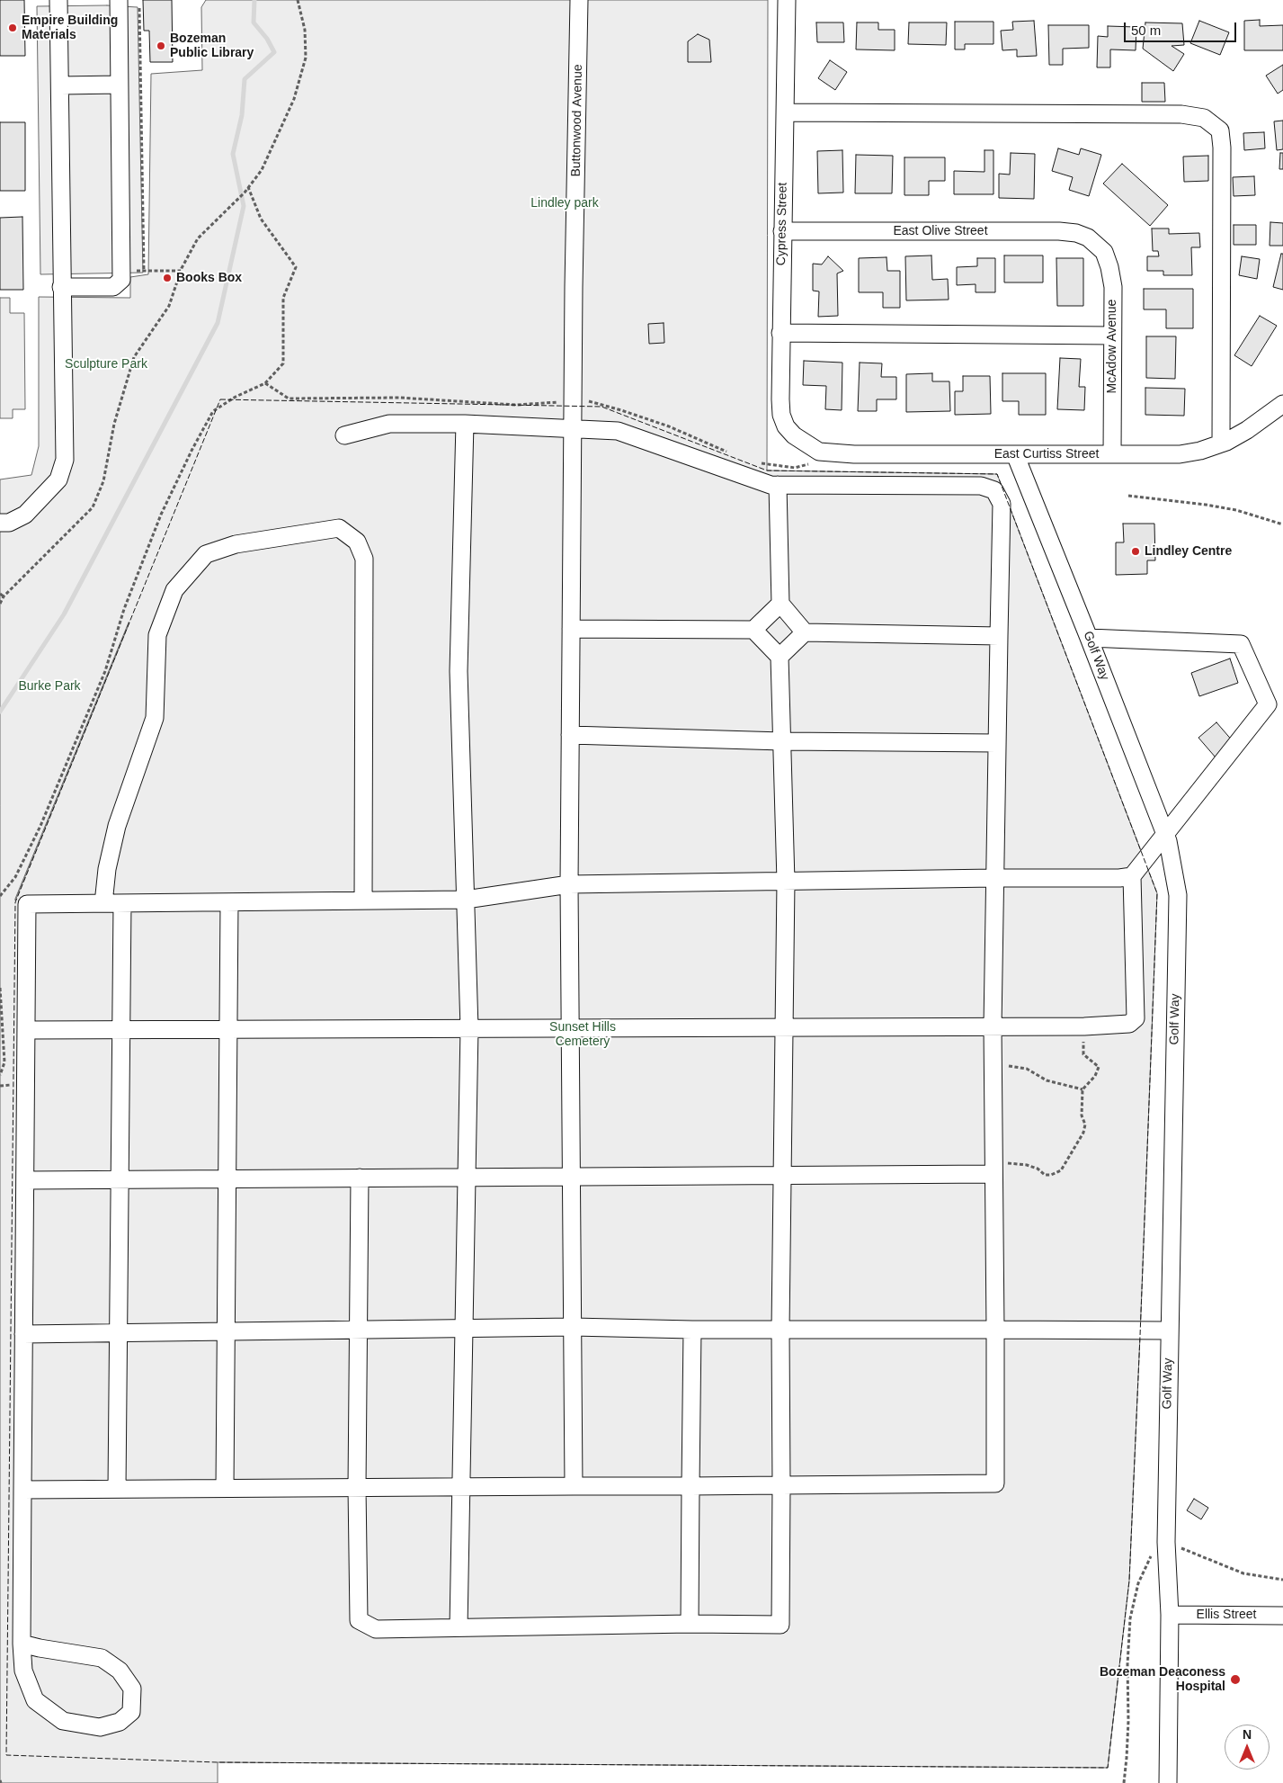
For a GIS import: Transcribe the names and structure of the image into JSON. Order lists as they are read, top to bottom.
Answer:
{
  "streets": {
    "street": [
      "Buttonwood Avenue",
      "Cypress Street",
      "East Olive Street",
      "McAdow Avenue",
      "East Curtiss Street",
      "Golf Way",
      "Ellis Street"
    ]
  },
  "crossings": [
    ["Cypress Street", "East Olive Street"],
    ["Cypress Street", "East Curtiss Street"],
    ["East Olive Street", "McAdow Avenue"],
    ["McAdow Avenue", "East Curtiss Street"],
    ["East Curtiss Street", "Golf Way"],
    ["Golf Way", "Ellis Street"]
  ],
  "parks": [
    "Lindley park",
    "Sculpture Park",
    "Burke Park",
    "Sunset Hills Cemetery"
  ],
  "places": [
    "Empire Building Materials",
    "Bozeman Public Library",
    "Books Box",
    "Lindley Centre",
    "Bozeman Deaconess Hospital"
  ],
  "scale_bar": "50 m",
  "north": "top"
}
